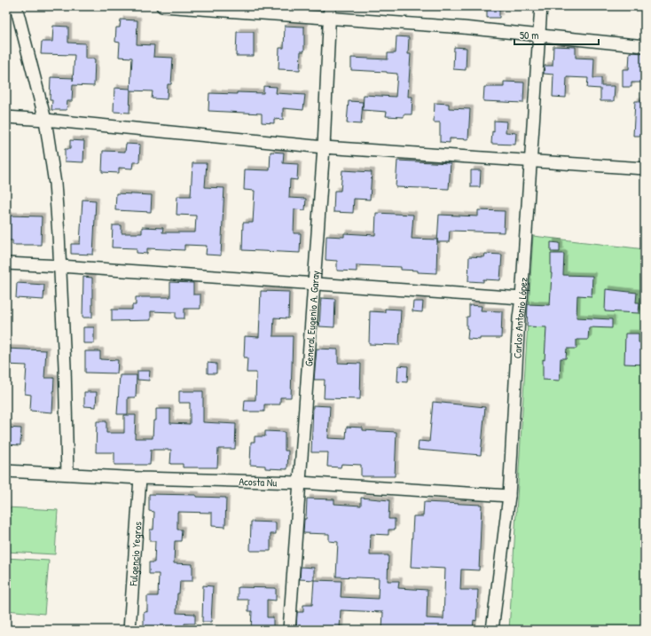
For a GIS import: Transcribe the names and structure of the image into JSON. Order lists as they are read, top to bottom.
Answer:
{
  "streets": {
    "street": [
      "General Eugenio A. Garay",
      "Carlos Antonio López",
      "Acosta Ñu",
      "Fulgencio Yegros"
    ]
  },
  "crossings": [
    ["General Eugenio A. Garay", "Acosta Ñu"],
    ["Carlos Antonio López", "Acosta Ñu"],
    ["Acosta Ñu", "Fulgencio Yegros"]
  ],
  "scale_bar": "50 m"
}
